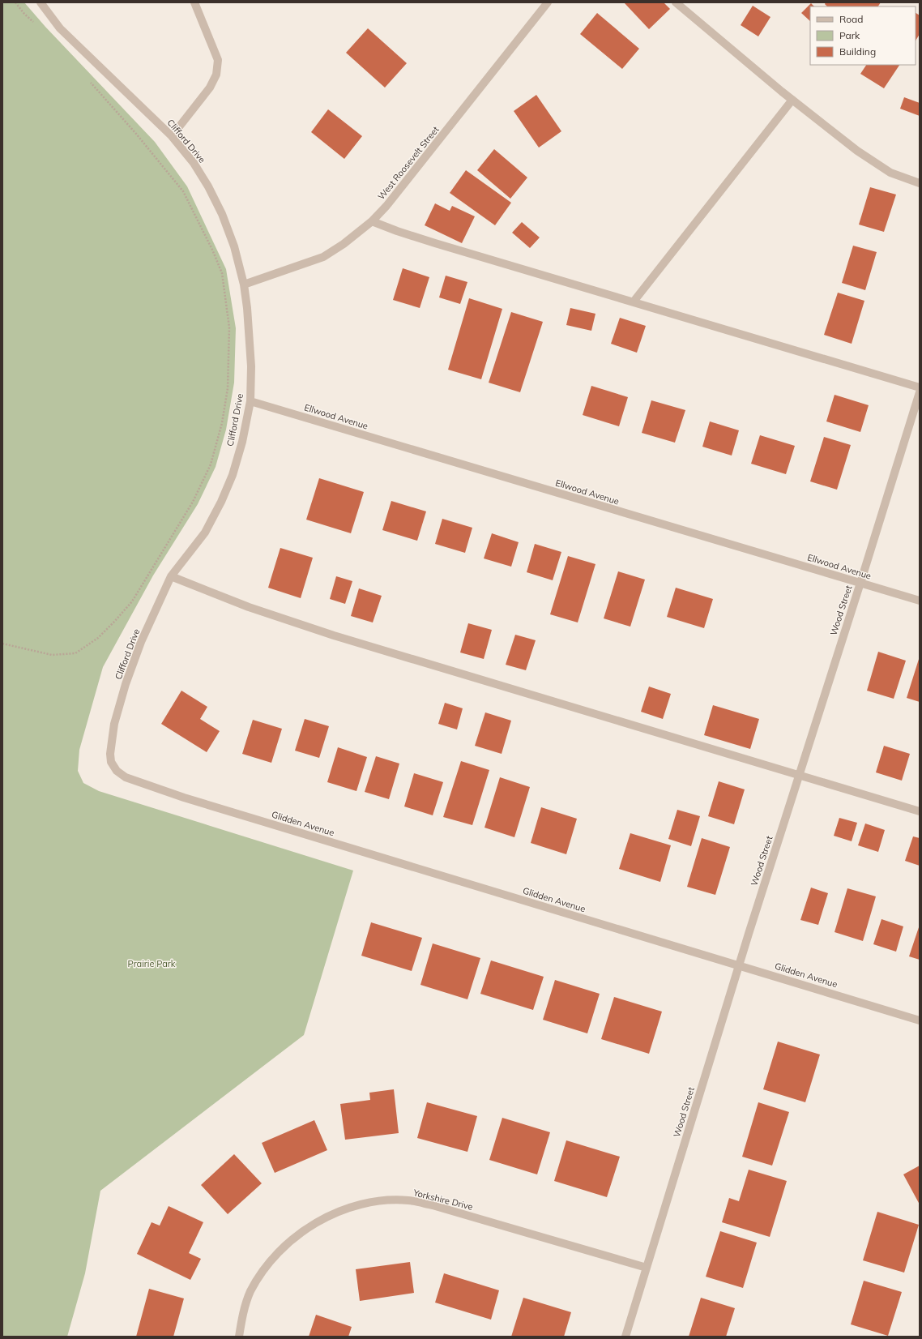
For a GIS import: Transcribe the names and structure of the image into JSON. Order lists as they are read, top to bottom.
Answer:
{
  "streets": {
    "street": [
      "Clifford Drive",
      "West Roosevelt Street",
      "Ellwood Avenue",
      "Wood Street",
      "Glidden Avenue",
      "Yorkshire Drive"
    ]
  },
  "crossings": [
    ["Clifford Drive", "West Roosevelt Street"],
    ["Clifford Drive", "Ellwood Avenue"],
    ["Clifford Drive", "Glidden Avenue"],
    ["Ellwood Avenue", "Wood Street"],
    ["Wood Street", "Glidden Avenue"],
    ["Wood Street", "Yorkshire Drive"]
  ],
  "parks": ["Prairie Park"],
  "legend": ["Road", "Park", "Building"]
}
